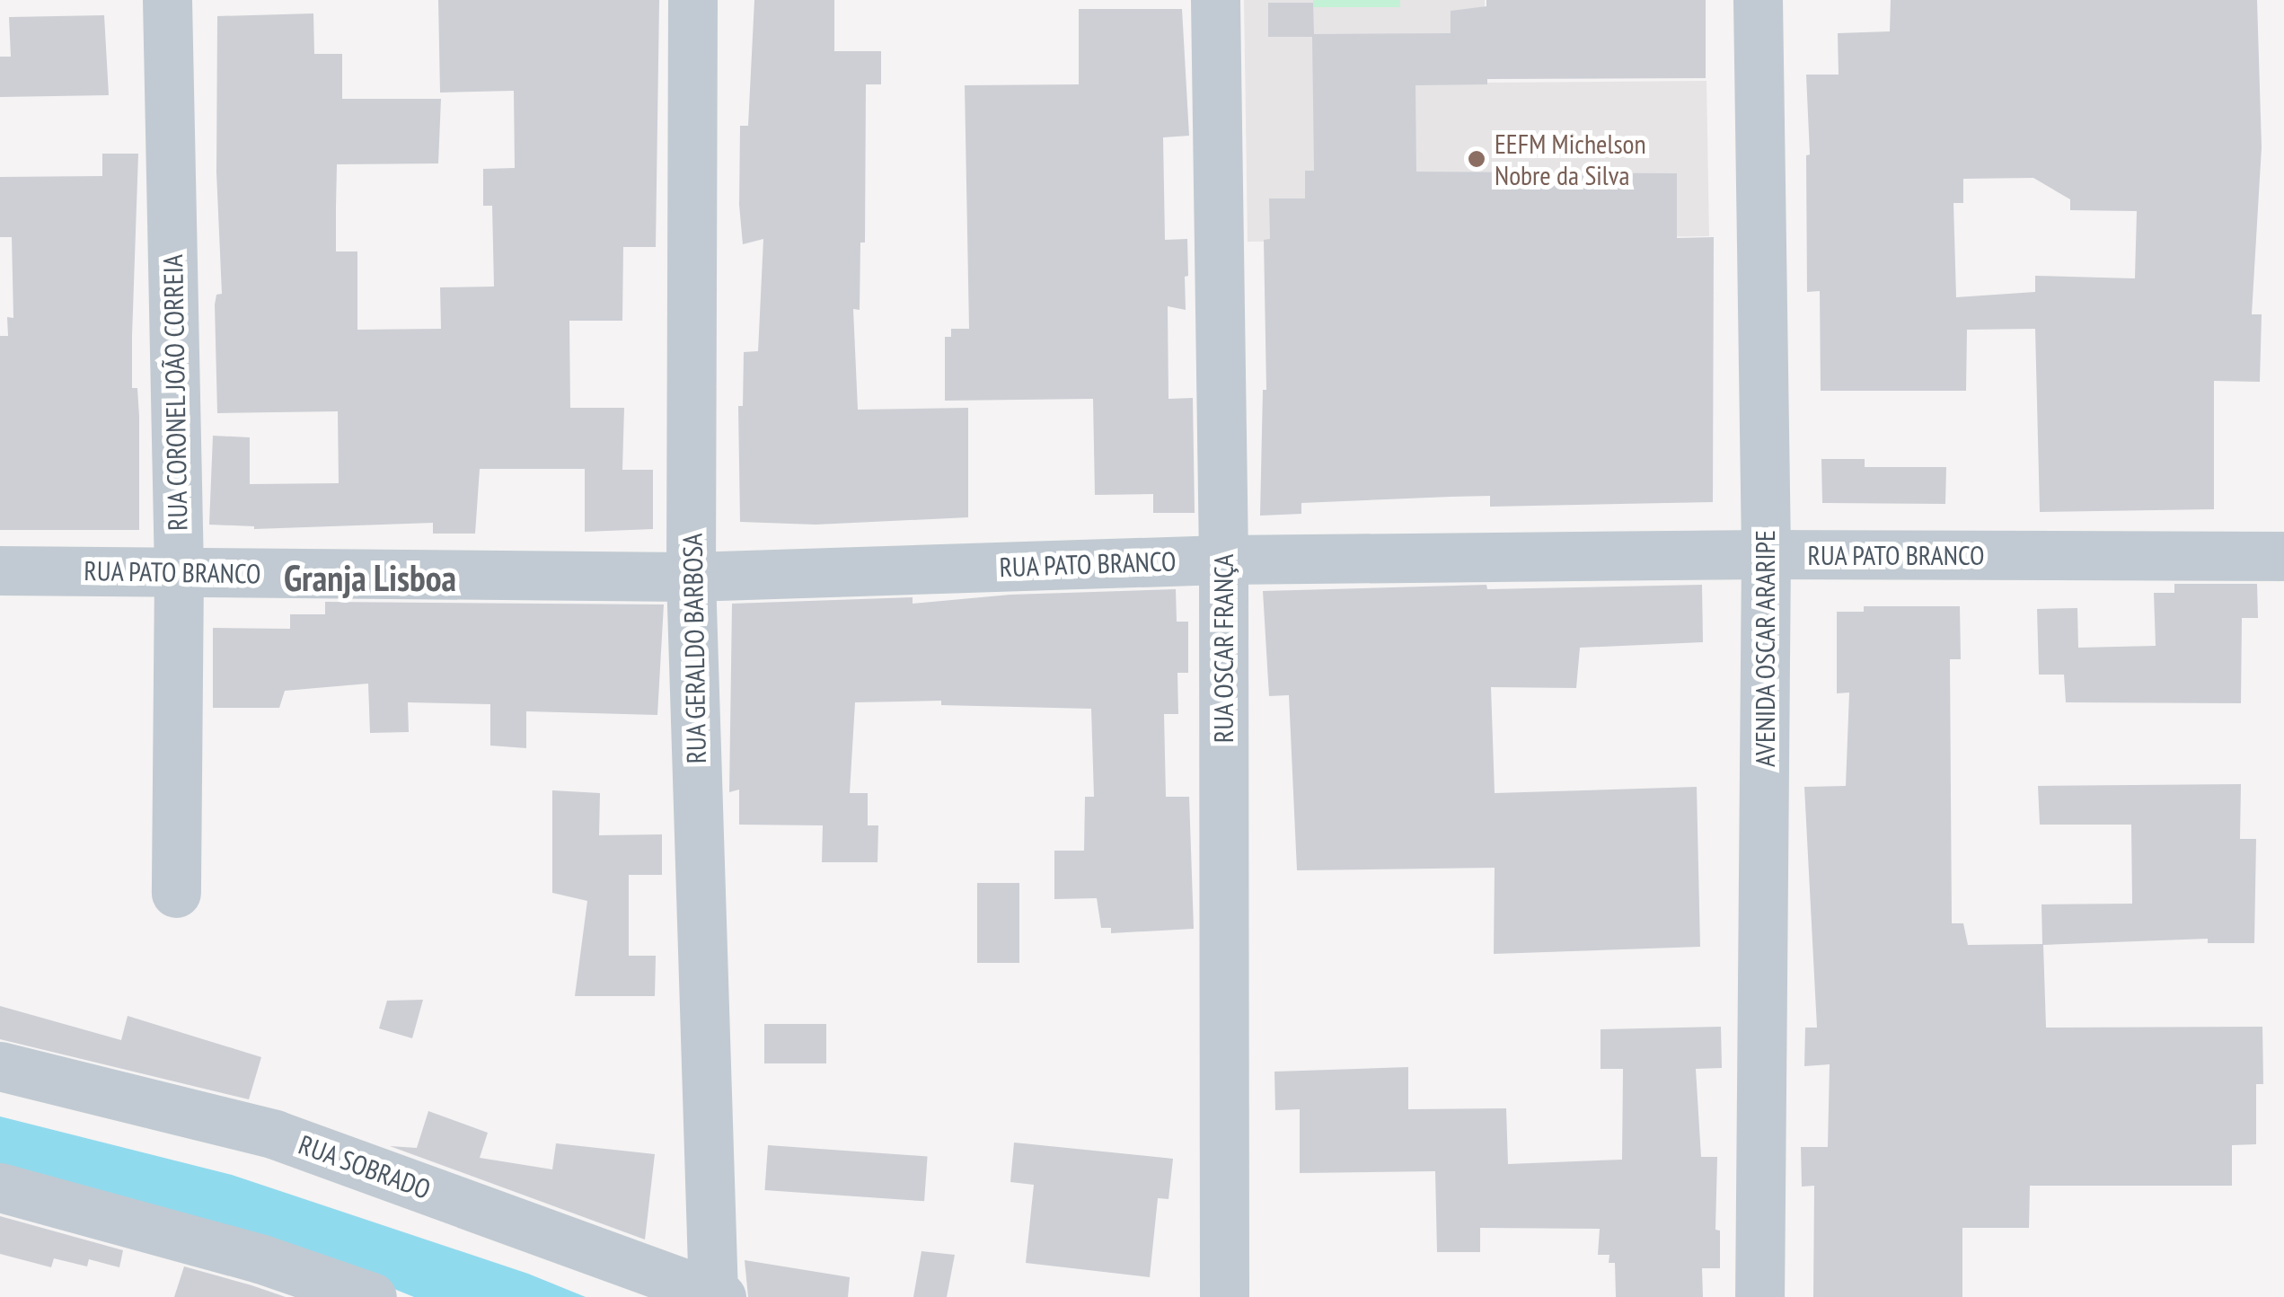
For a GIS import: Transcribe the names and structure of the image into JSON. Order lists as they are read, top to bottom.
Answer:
{
  "streets": {
    "street": [
      "RUA CORONEL JOÃO CORREIA",
      "RUA PATO BRANCO",
      "RUA GERALDO BARBOSA",
      "RUA OSCAR FRANÇA",
      "AVENIDA OSCAR ARARIPE",
      "RUA SOBRADO"
    ]
  },
  "crossings": [
    ["RUA CORONEL JOÃO CORREIA", "RUA PATO BRANCO"],
    ["RUA PATO BRANCO", "RUA GERALDO BARBOSA"],
    ["RUA PATO BRANCO", "RUA OSCAR FRANÇA"],
    ["RUA PATO BRANCO", "AVENIDA OSCAR ARARIPE"],
    ["RUA GERALDO BARBOSA", "RUA SOBRADO"]
  ],
  "districts": ["Granja Lisboa"],
  "places": ["EEFM Michelson Nobre da Silva"]
}
